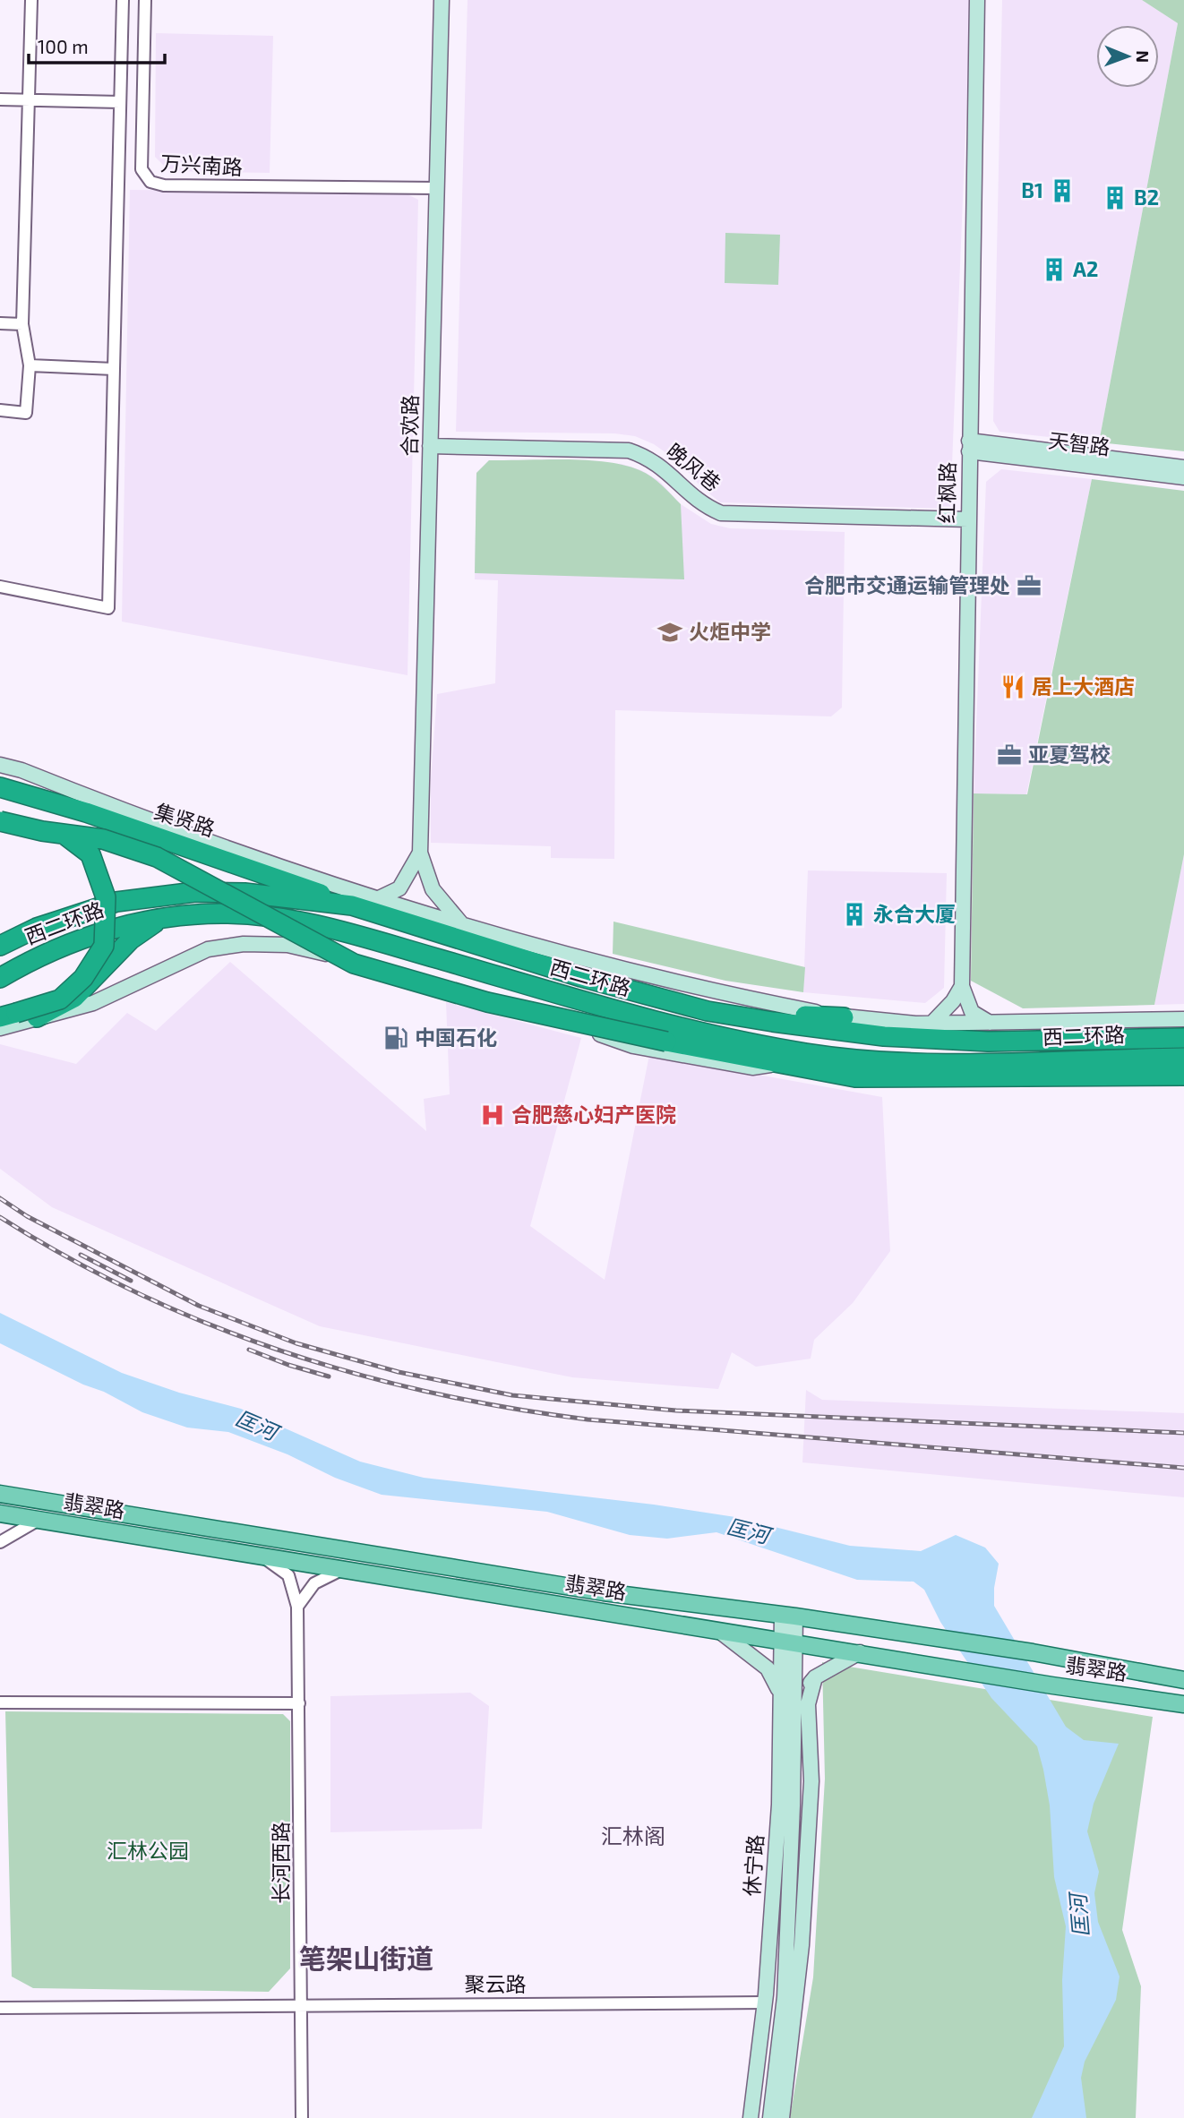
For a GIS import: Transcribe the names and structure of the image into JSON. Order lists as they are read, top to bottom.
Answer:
{
  "streets": {
    "highway": ["集贤路", "西二环路"],
    "main road": ["翡翠路"],
    "street": [
      "万兴南路",
      "合欢路",
      "天智路",
      "晚风巷",
      "红枫路",
      "长河西路",
      "休宁路",
      "聚云路"
    ]
  },
  "crossings": [
    ["万兴南路", "合欢路"],
    ["合欢路", "晚风巷"],
    ["天智路", "红枫路"],
    ["晚风巷", "红枫路"],
    ["集贤路", "西二环路"],
    ["翡翠路", "长河西路"],
    ["翡翠路", "休宁路"],
    ["长河西路", "聚云路"],
    ["休宁路", "聚云路"]
  ],
  "districts": ["汇林阁", "笔架山街道"],
  "water": ["匡河"],
  "parks": ["汇林公园"],
  "places": {
    "building": [
      "B1",
      "B2",
      "A2",
      "永合大厦"
    ],
    "office": ["合肥市交通运输管理处", "亚夏驾校"],
    "school or university": ["火炬中学"],
    "restaurant": ["居上大酒店"],
    "fuel station": ["中国石化"],
    "hospital": ["合肥慈心妇产医院"]
  },
  "scale_bar": "100 m",
  "north": "right"
}
